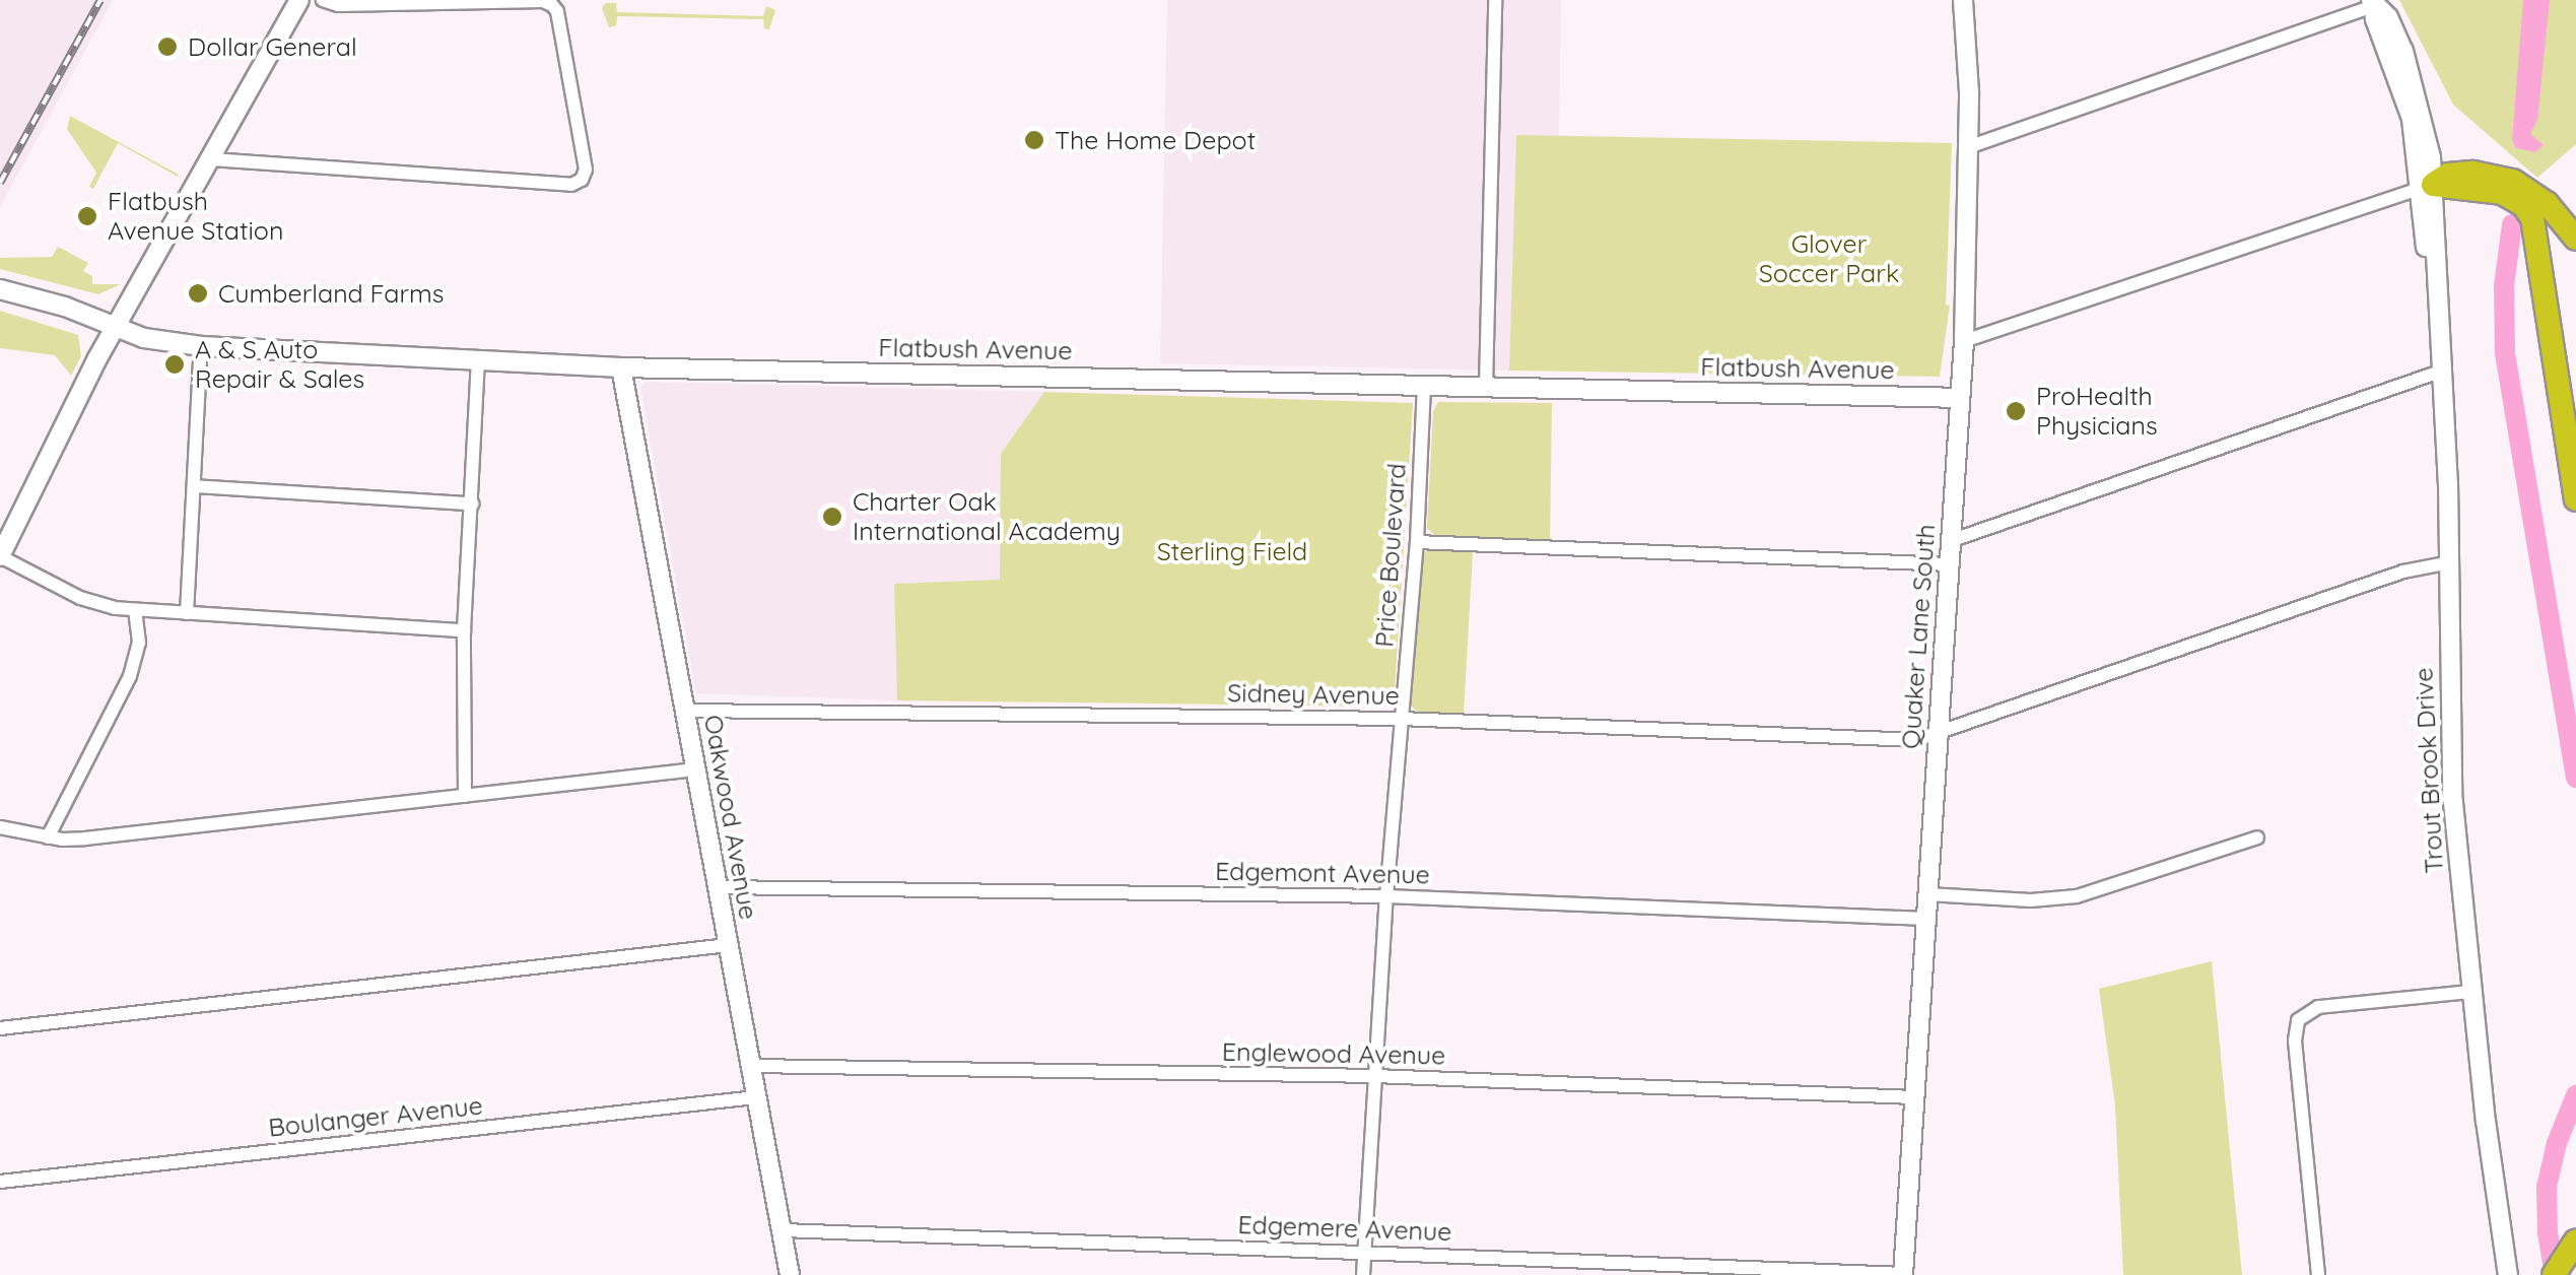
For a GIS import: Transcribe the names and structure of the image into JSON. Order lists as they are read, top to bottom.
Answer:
{
  "streets": {
    "main road": [
      "Flatbush Avenue",
      "Quaker Lane South",
      "Trout Brook Drive",
      "Oakwood Avenue"
    ],
    "street": [
      "Price Boulevard",
      "Sidney Avenue",
      "Edgemont Avenue",
      "Englewood Avenue",
      "Boulanger Avenue",
      "Edgemere Avenue"
    ]
  },
  "crossings": [
    ["Flatbush Avenue", "Price Boulevard"],
    ["Flatbush Avenue", "Quaker Lane South"],
    ["Flatbush Avenue", "Oakwood Avenue"],
    ["Price Boulevard", "Sidney Avenue"],
    ["Price Boulevard", "Edgemont Avenue"],
    ["Price Boulevard", "Englewood Avenue"],
    ["Price Boulevard", "Edgemere Avenue"],
    ["Quaker Lane South", "Sidney Avenue"],
    ["Quaker Lane South", "Edgemont Avenue"],
    ["Quaker Lane South", "Englewood Avenue"],
    ["Quaker Lane South", "Edgemere Avenue"],
    ["Sidney Avenue", "Trout Brook Drive"],
    ["Sidney Avenue", "Oakwood Avenue"],
    ["Oakwood Avenue", "Edgemont Avenue"],
    ["Oakwood Avenue", "Englewood Avenue"],
    ["Oakwood Avenue", "Boulanger Avenue"],
    ["Oakwood Avenue", "Edgemere Avenue"]
  ],
  "parks": ["Glover Soccer Park", "Sterling Field"],
  "places": [
    "Dollar General",
    "The Home Depot",
    "Flatbush Avenue Station",
    "Cumberland Farms",
    "A & S Auto Repair & Sales",
    "ProHealth Physicians",
    "Charter Oak International Academy"
  ]
}
